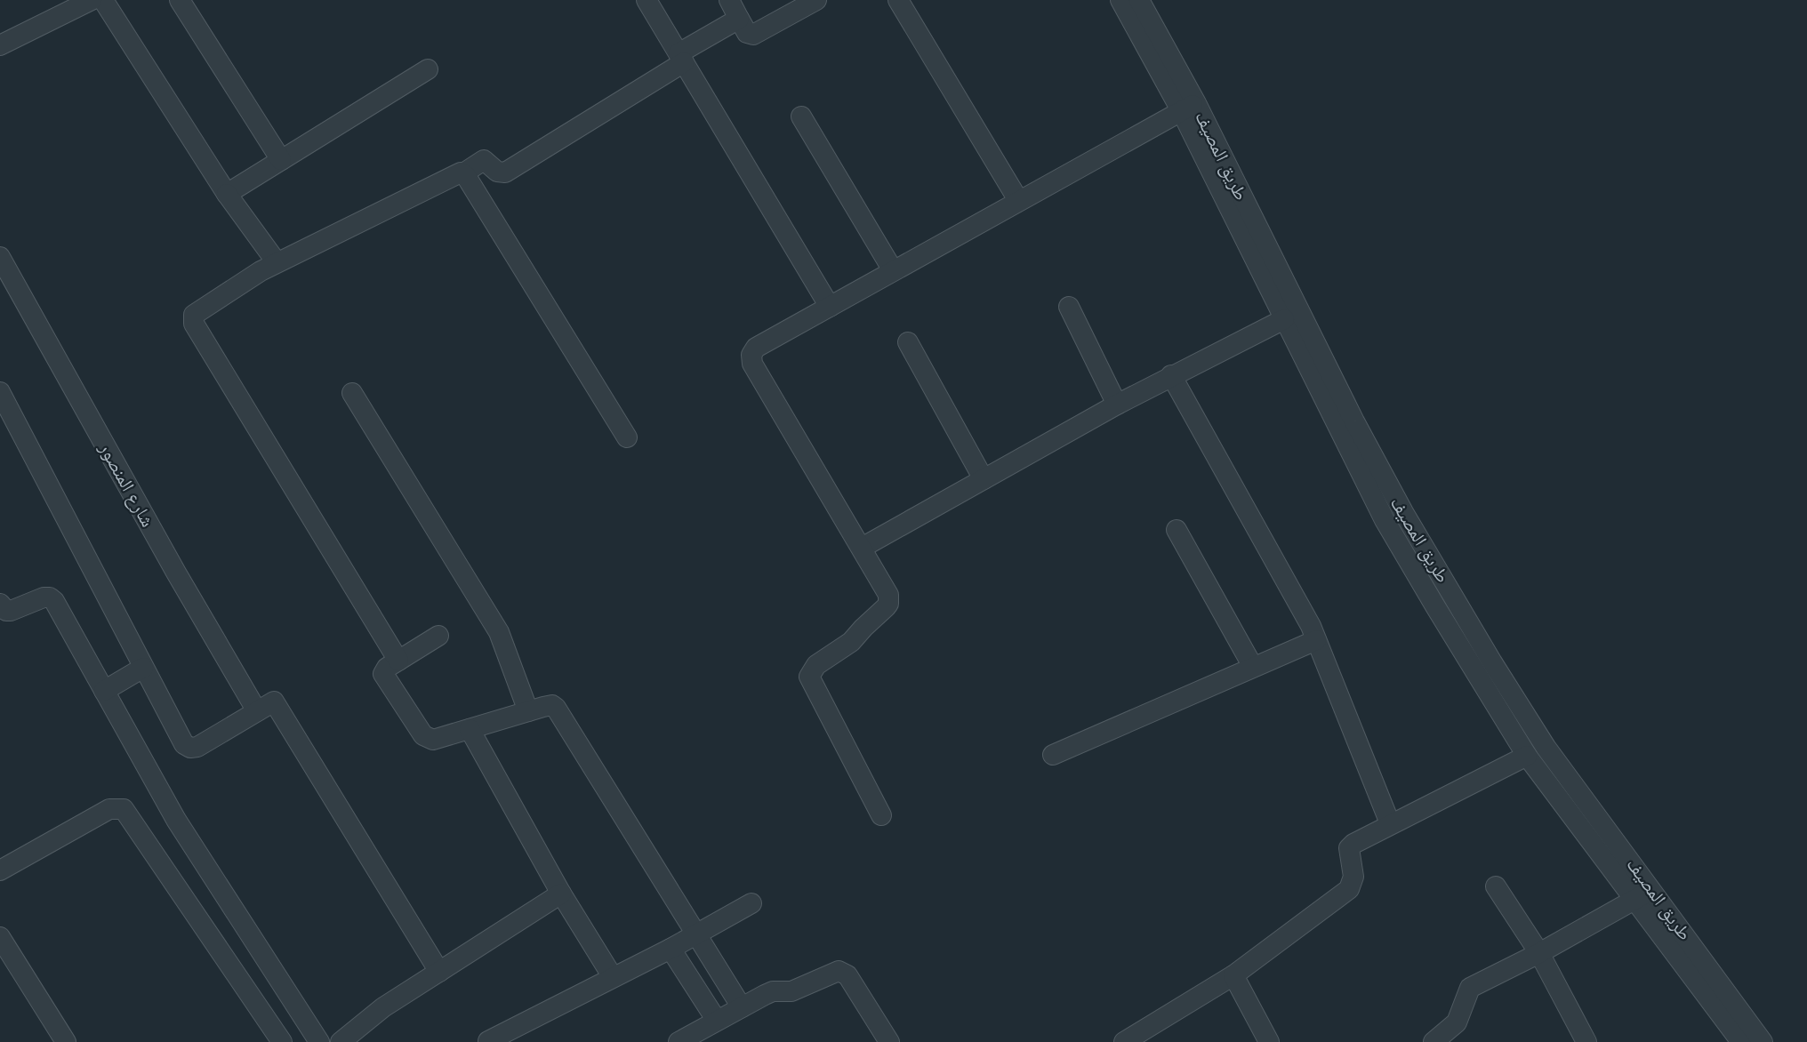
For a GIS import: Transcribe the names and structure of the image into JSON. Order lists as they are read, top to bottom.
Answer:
{
  "streets": {
    "street": ["طريق المصيف", "شارع المنصور"]
  }
}
